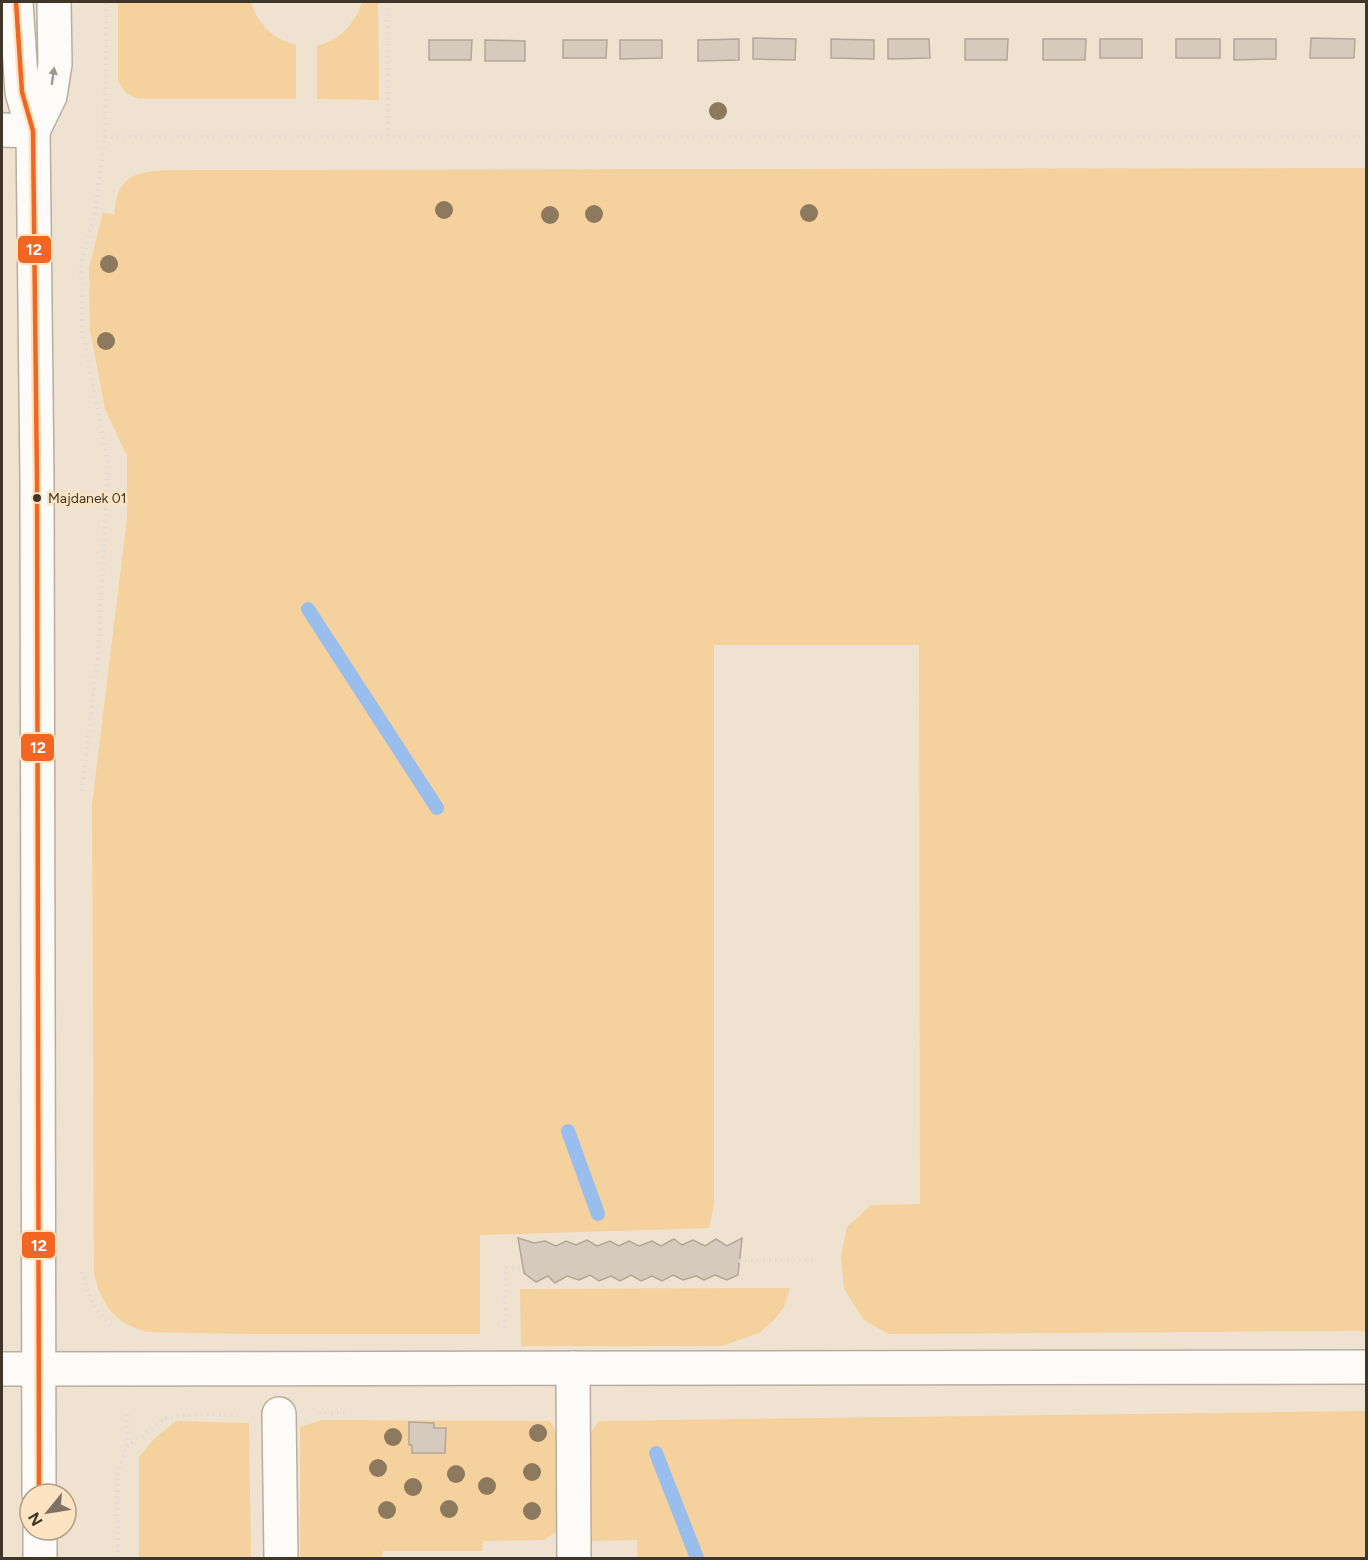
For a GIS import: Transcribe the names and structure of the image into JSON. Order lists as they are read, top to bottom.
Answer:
{
  "places": ["Majdanek 01"],
  "lines": ["transit line 12"],
  "north": "bottom left"
}
